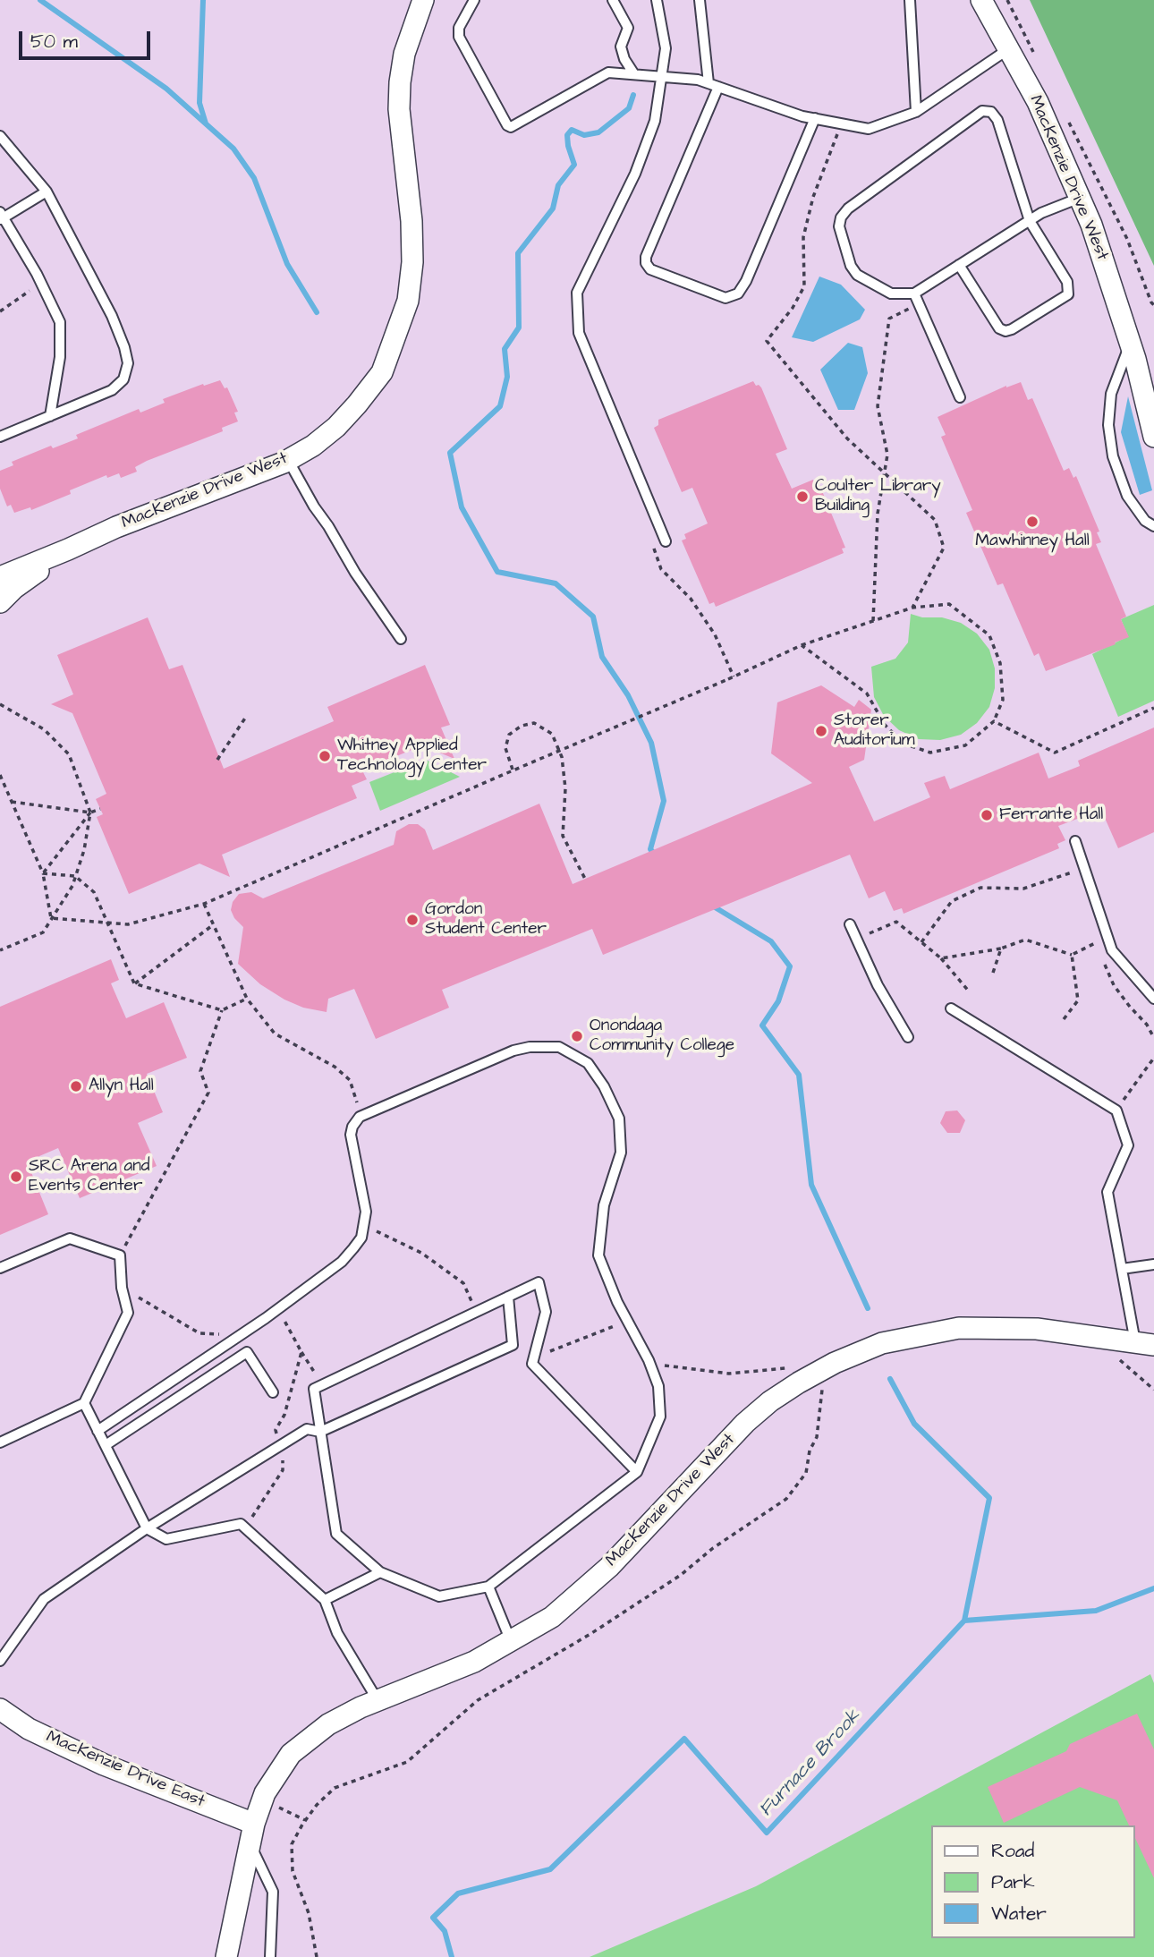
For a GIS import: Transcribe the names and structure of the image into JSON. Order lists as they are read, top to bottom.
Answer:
{
  "streets": {
    "street": ["MacKenzie Drive West", "MacKenzie Drive East"]
  },
  "crossings": [
    ["MacKenzie Drive West", "MacKenzie Drive East"]
  ],
  "water": ["Furnace Brook"],
  "places": [
    "Coulter Library Building",
    "Mawhinney Hall",
    "Storer Auditorium",
    "Whitney Applied Technology Center",
    "Ferrante Hall",
    "Gordon Student Center",
    "Onondaga Community College",
    "Allyn Hall",
    "SRC Arena and Events Center"
  ],
  "legend": ["Road", "Park", "Water"],
  "scale_bar": "50 m"
}
